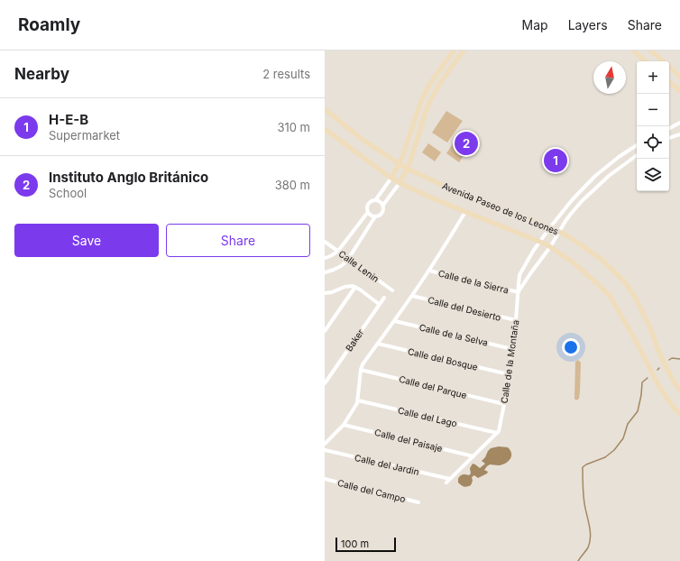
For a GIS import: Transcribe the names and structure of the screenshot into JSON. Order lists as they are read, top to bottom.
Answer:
{
  "streets": {
    "main road": ["Avenida Paseo de los Leones"],
    "street": [
      "Calle Lenin",
      "Calle de la Sierra",
      "Calle del Desierto",
      "Calle de la Selva",
      "Baker",
      "Calle del Bosque",
      "Calle de la Montaña",
      "Calle del Parque",
      "Calle del Lago",
      "Calle del Paisaje",
      "Calle del Jardin",
      "Calle del Campo"
    ]
  },
  "crossings": [
    ["Avenida Paseo de los Leones", "Calle de la Montaña"],
    ["Calle de la Sierra", "Calle de la Montaña"],
    ["Calle del Desierto", "Calle de la Montaña"],
    ["Calle de la Selva", "Calle de la Montaña"],
    ["Calle del Bosque", "Calle de la Montaña"],
    ["Calle de la Montaña", "Calle del Parque"],
    ["Calle de la Montaña", "Calle del Lago"]
  ],
  "scale_bar": "100 m",
  "north": "top",
  "page": {
    "header": "Roamly",
    "nav": ["Map", "Layers", "Share"],
    "heading": ["Nearby", "2 results"],
    "map_buttons": ["+", "−"],
    "list": [
      {
        "mark": "1",
        "name": "H-E-B",
        "note": "Supermarket",
        "value": "310 m"
      },
      {
        "mark": "2",
        "name": "Instituto Anglo Británico",
        "note": "School",
        "value": "380 m"
      }
    ],
    "pins": ["2", "1"],
    "buttons": ["Save", "Share"],
    "scale": "100 m"
  }
}
